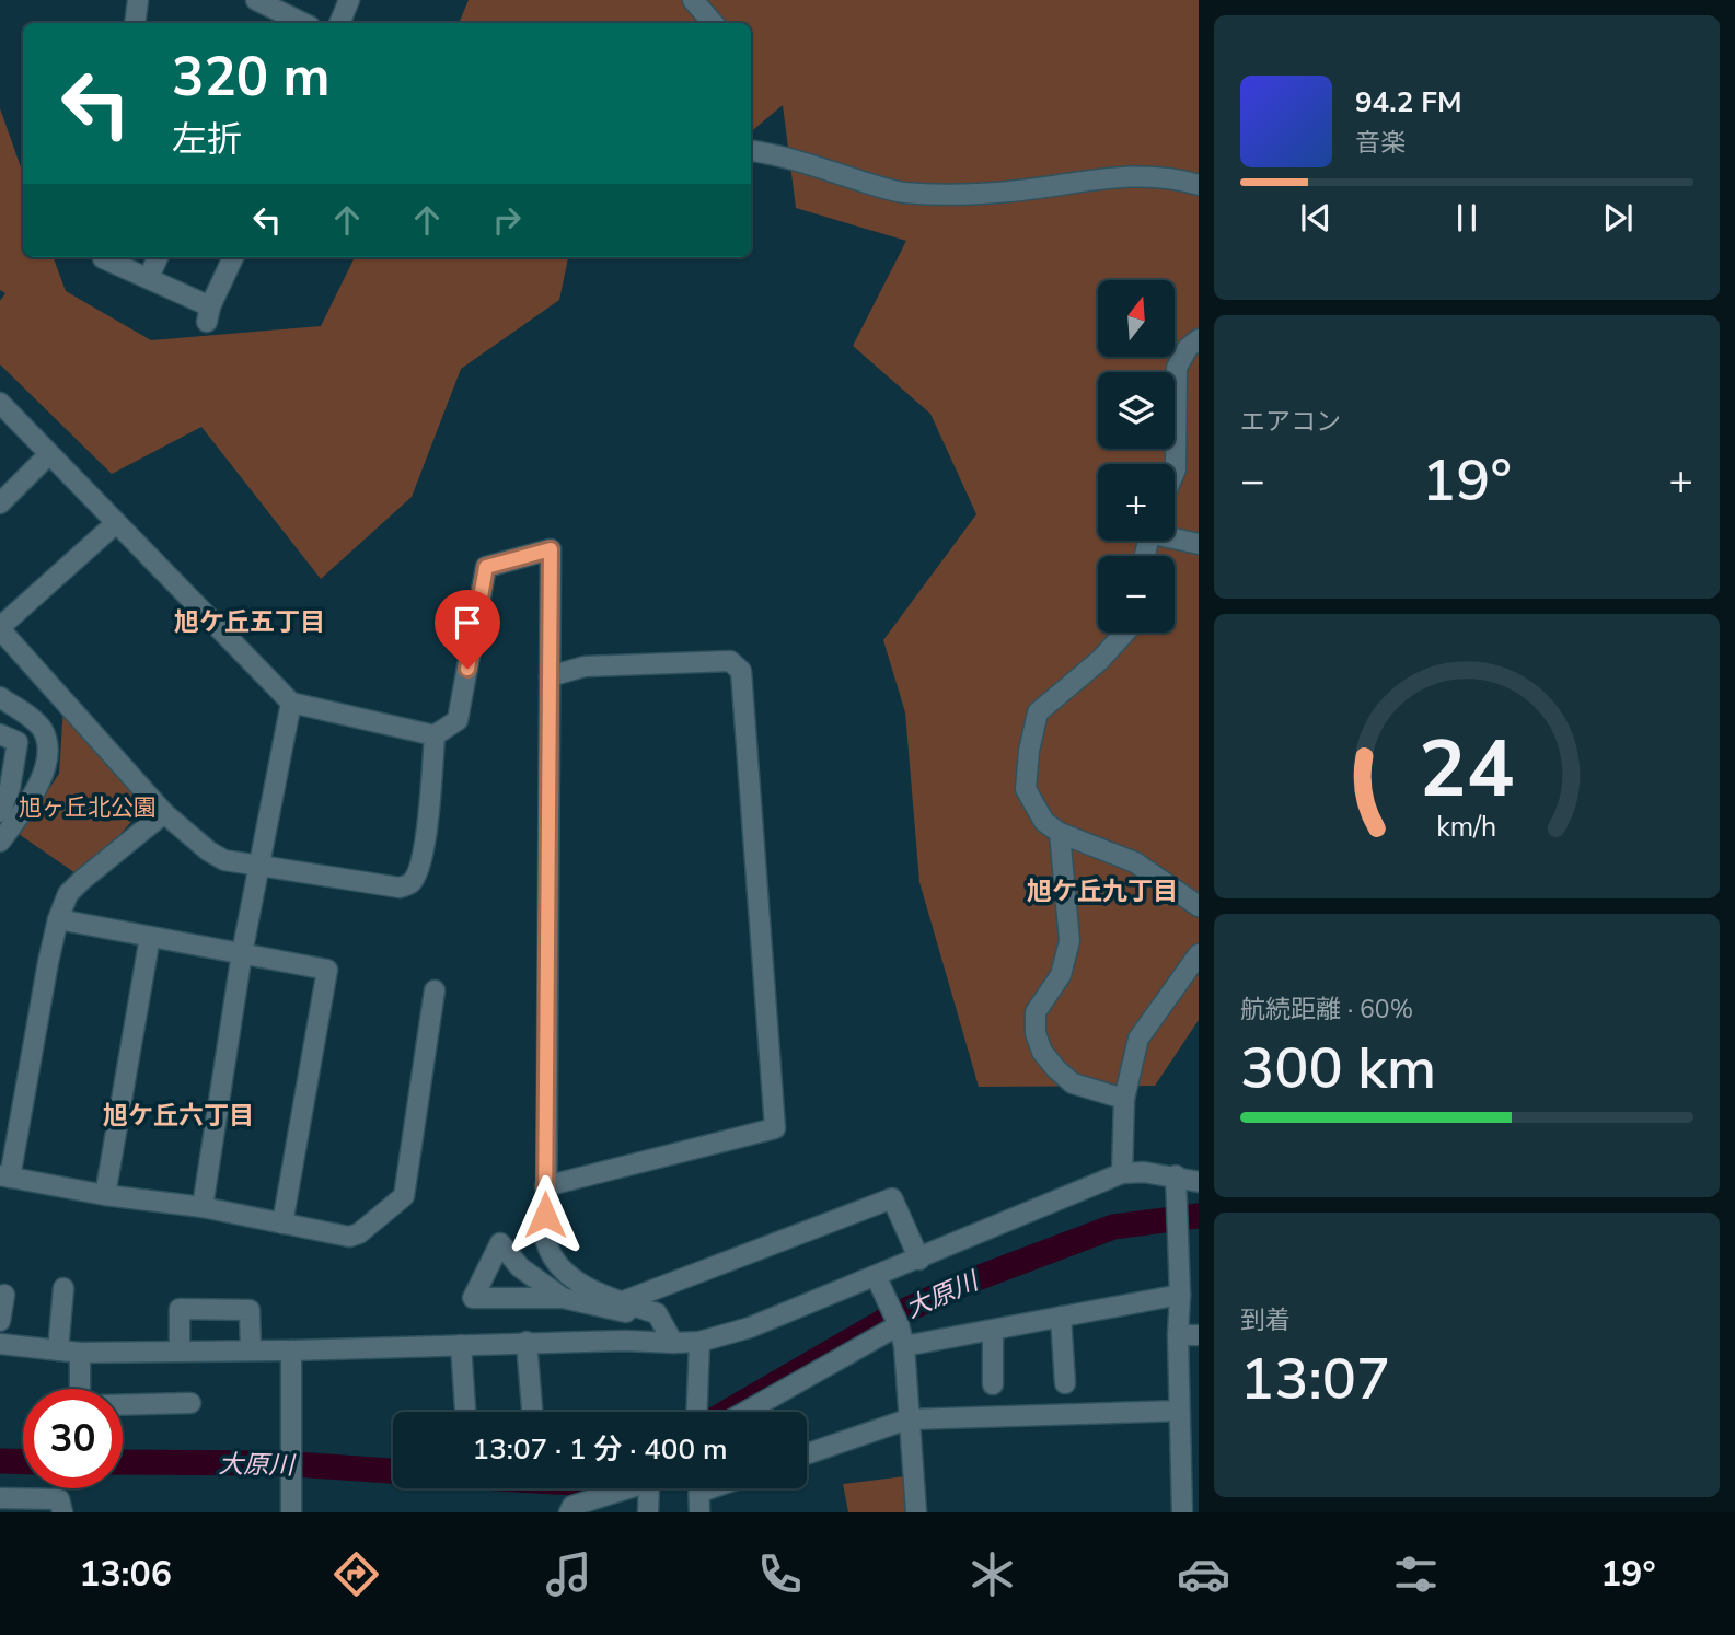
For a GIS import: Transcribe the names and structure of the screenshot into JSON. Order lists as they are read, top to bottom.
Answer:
{
  "districts": ["旭ケ丘五丁目", "旭ケ丘九丁目", "旭ケ丘六丁目"],
  "water": ["大原川"],
  "parks": ["旭ヶ丘北公園"],
  "north": "top",
  "page": {
    "turn": ["320 m", "左折"],
    "song": ["94.2 FM", "音楽"],
    "map_buttons": ["+", "−"],
    "tile": [
      "エアコン",
      ["航続距離 · 60%", "300 km"],
      ["到着", "13:07"]
    ],
    "heat": ["−", "19°", "+"],
    "limit": "30",
    "trip": "13:07 · 1 分 · 400 m",
    "tabs": ["13:06", "19°"],
    "gauge": ["24", "km/h"]
  }
}
